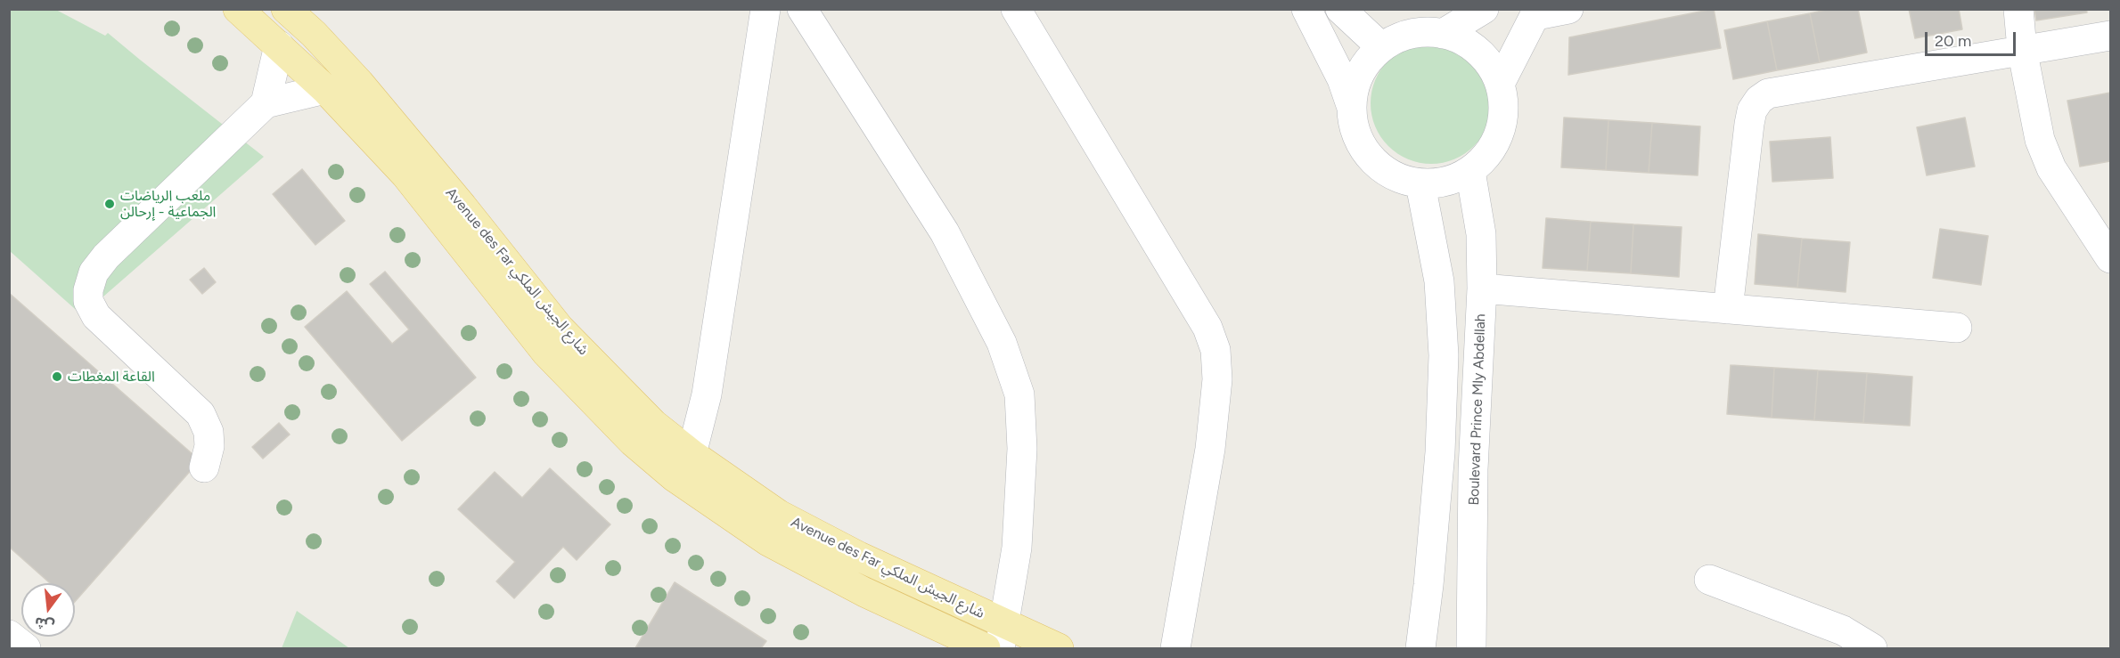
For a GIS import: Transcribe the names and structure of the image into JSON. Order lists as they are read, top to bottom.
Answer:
{
  "streets": {
    "main road": ["Avenue des Far شارع الجيش الملكي"],
    "street": ["Boulevard Prince Mly Abdellah"]
  },
  "places": ["ملعب الرياضات الجماعية - إرحالن", "القاعة المغطات"],
  "scale_bar": "20 m",
  "north": "bottom"
}
